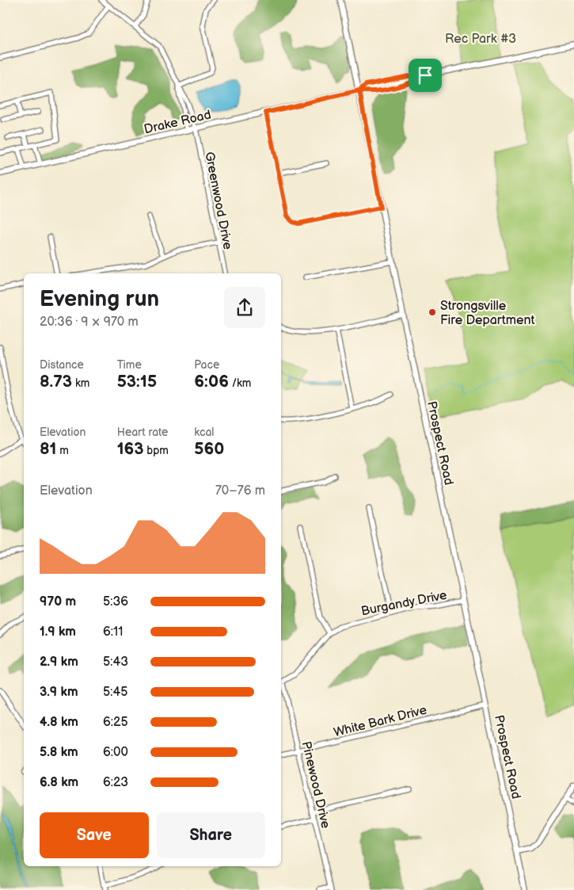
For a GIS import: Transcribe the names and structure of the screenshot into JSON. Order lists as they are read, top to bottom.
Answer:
{
  "streets": {
    "street": [
      "Drake Road",
      "Greenwood Drive",
      "Prospect Road",
      "Burgandy Drive",
      "White Bark Drive",
      "Pinewood Drive"
    ]
  },
  "crossings": [
    ["Drake Road", "Greenwood Drive"],
    ["Drake Road", "Prospect Road"],
    ["Prospect Road", "Burgandy Drive"],
    ["Prospect Road", "White Bark Drive"],
    ["Burgandy Drive", "Pinewood Drive"],
    ["White Bark Drive", "Pinewood Drive"]
  ],
  "parks": ["Rec Park #3"],
  "places": ["Strongsville Fire Department"],
  "page": {
    "heading": ["Evening run", "20:36 · 9 × 970 m"],
    "stats": [
      ["Distance", "8.73 km"],
      ["Time", "53:15"],
      ["Pace", "6:06 /km"],
      ["Elevation", "81 m"],
      ["Heart rate", "163 bpm"],
      ["kcal", "560"]
    ],
    "chart": ["Elevation", "70–76 m"],
    "list": [
      {
        "name": "970 m",
        "note": "5:36"
      },
      {
        "name": "1.9 km",
        "note": "6:11"
      },
      {
        "name": "2.9 km",
        "note": "5:43"
      },
      {
        "name": "3.9 km",
        "note": "5:45"
      },
      {
        "name": "4.8 km",
        "note": "6:25"
      },
      {
        "name": "5.8 km",
        "note": "6:00"
      },
      {
        "name": "6.8 km",
        "note": "6:23"
      }
    ],
    "buttons": ["Save", "Share"]
  }
}
